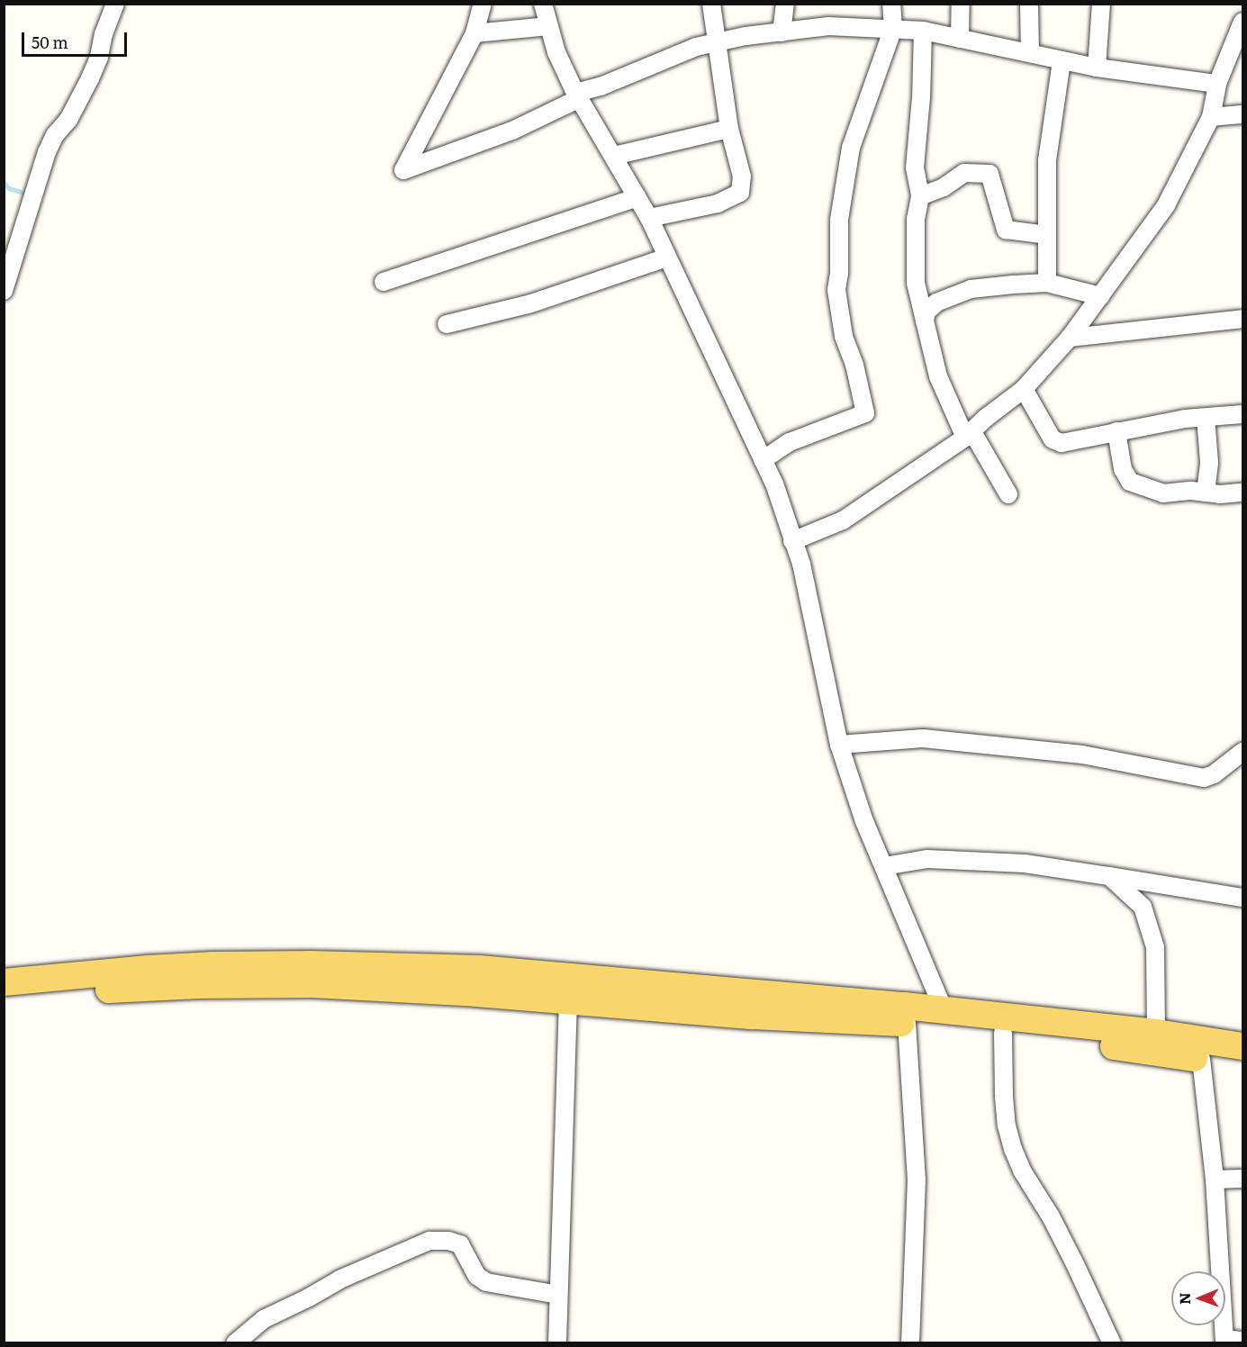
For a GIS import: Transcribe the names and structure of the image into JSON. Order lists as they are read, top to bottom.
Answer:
{
  "scale_bar": "50 m",
  "north": "left"
}
